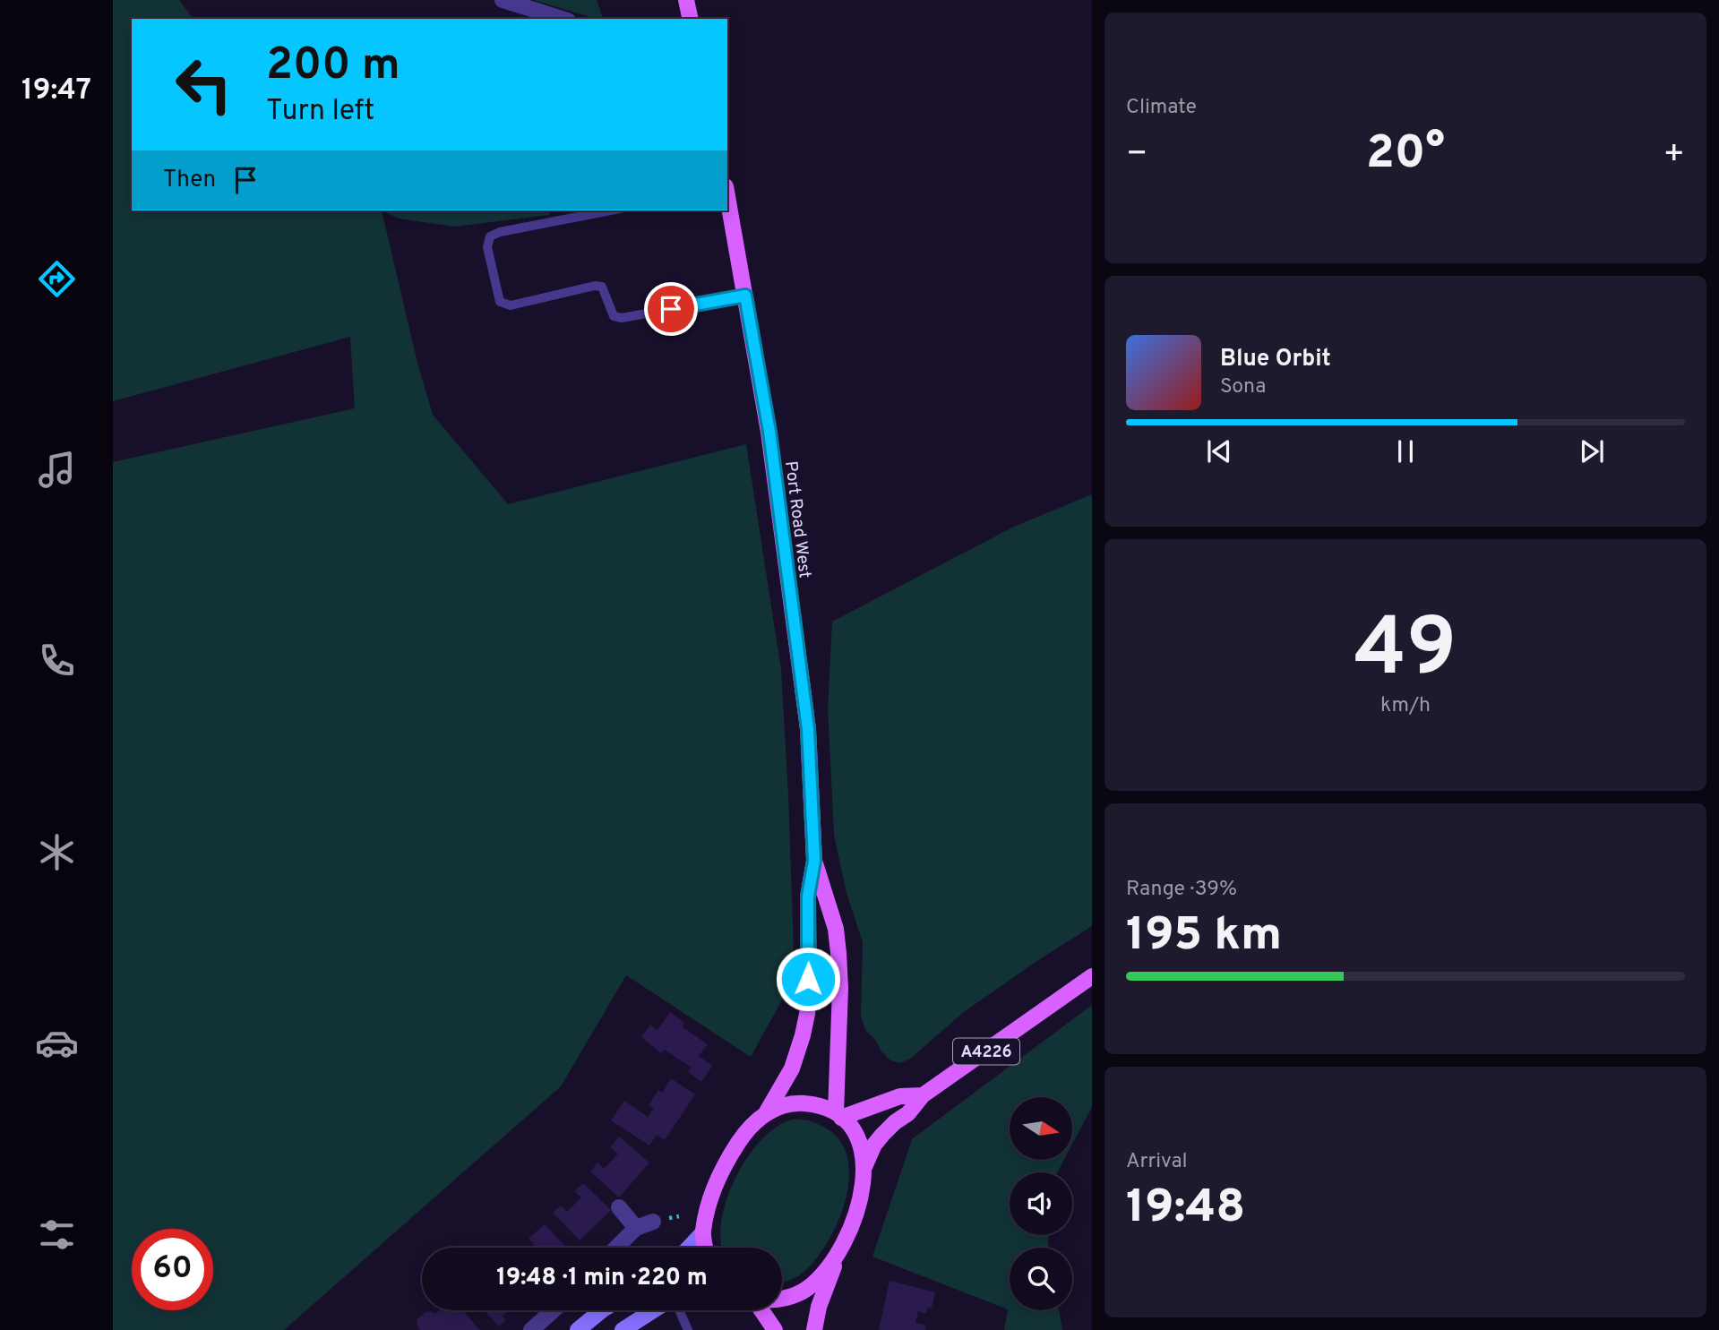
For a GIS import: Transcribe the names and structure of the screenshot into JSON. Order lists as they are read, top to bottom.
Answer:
{
  "streets": {
    "main road": ["Port Road West", "A4226"]
  },
  "crossings": [
    ["Port Road West", "A4226"]
  ],
  "north": "right",
  "page": {
    "tabs": "19:47",
    "tile": [
      "Climate",
      ["49", "km/h"],
      ["Range · 39%", "195 km"],
      ["Arrival", "19:48"]
    ],
    "turn": ["200 m", "Turn left"],
    "heat": ["−", "20°", "+"],
    "then": "Then",
    "song": ["Blue Orbit", "Sona"],
    "limit": "60",
    "trip": "19:48 · 1 min · 220 m"
  }
}
